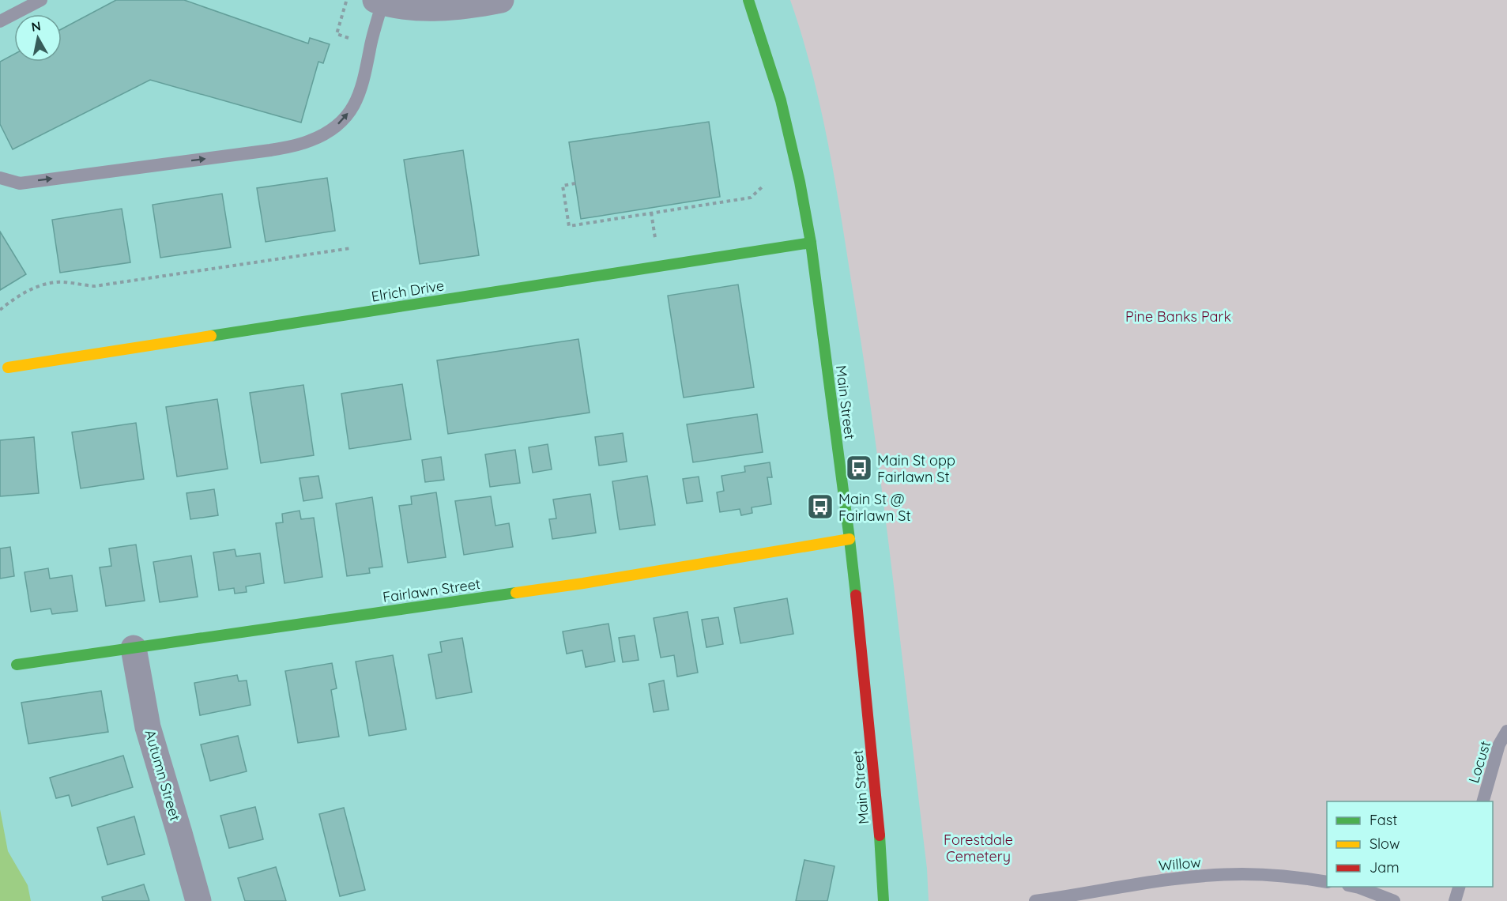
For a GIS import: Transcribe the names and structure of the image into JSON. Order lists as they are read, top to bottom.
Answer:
{
  "streets": {
    "street": [
      "Elrich Drive",
      "Main Street",
      "Fairlawn Street",
      "Autumn Street"
    ],
    "lane": ["Locust", "Willow"]
  },
  "crossings": [
    ["Elrich Drive", "Main Street"],
    ["Main Street", "Fairlawn Street"],
    ["Fairlawn Street", "Autumn Street"]
  ],
  "parks": ["Pine Banks Park", "Forestdale Cemetery"],
  "places": {
    "bus stop": ["Main St opp Fairlawn St", "Main St @ Fairlawn St"]
  },
  "legend": ["Fast", "Slow", "Jam"],
  "north": "top"
}
